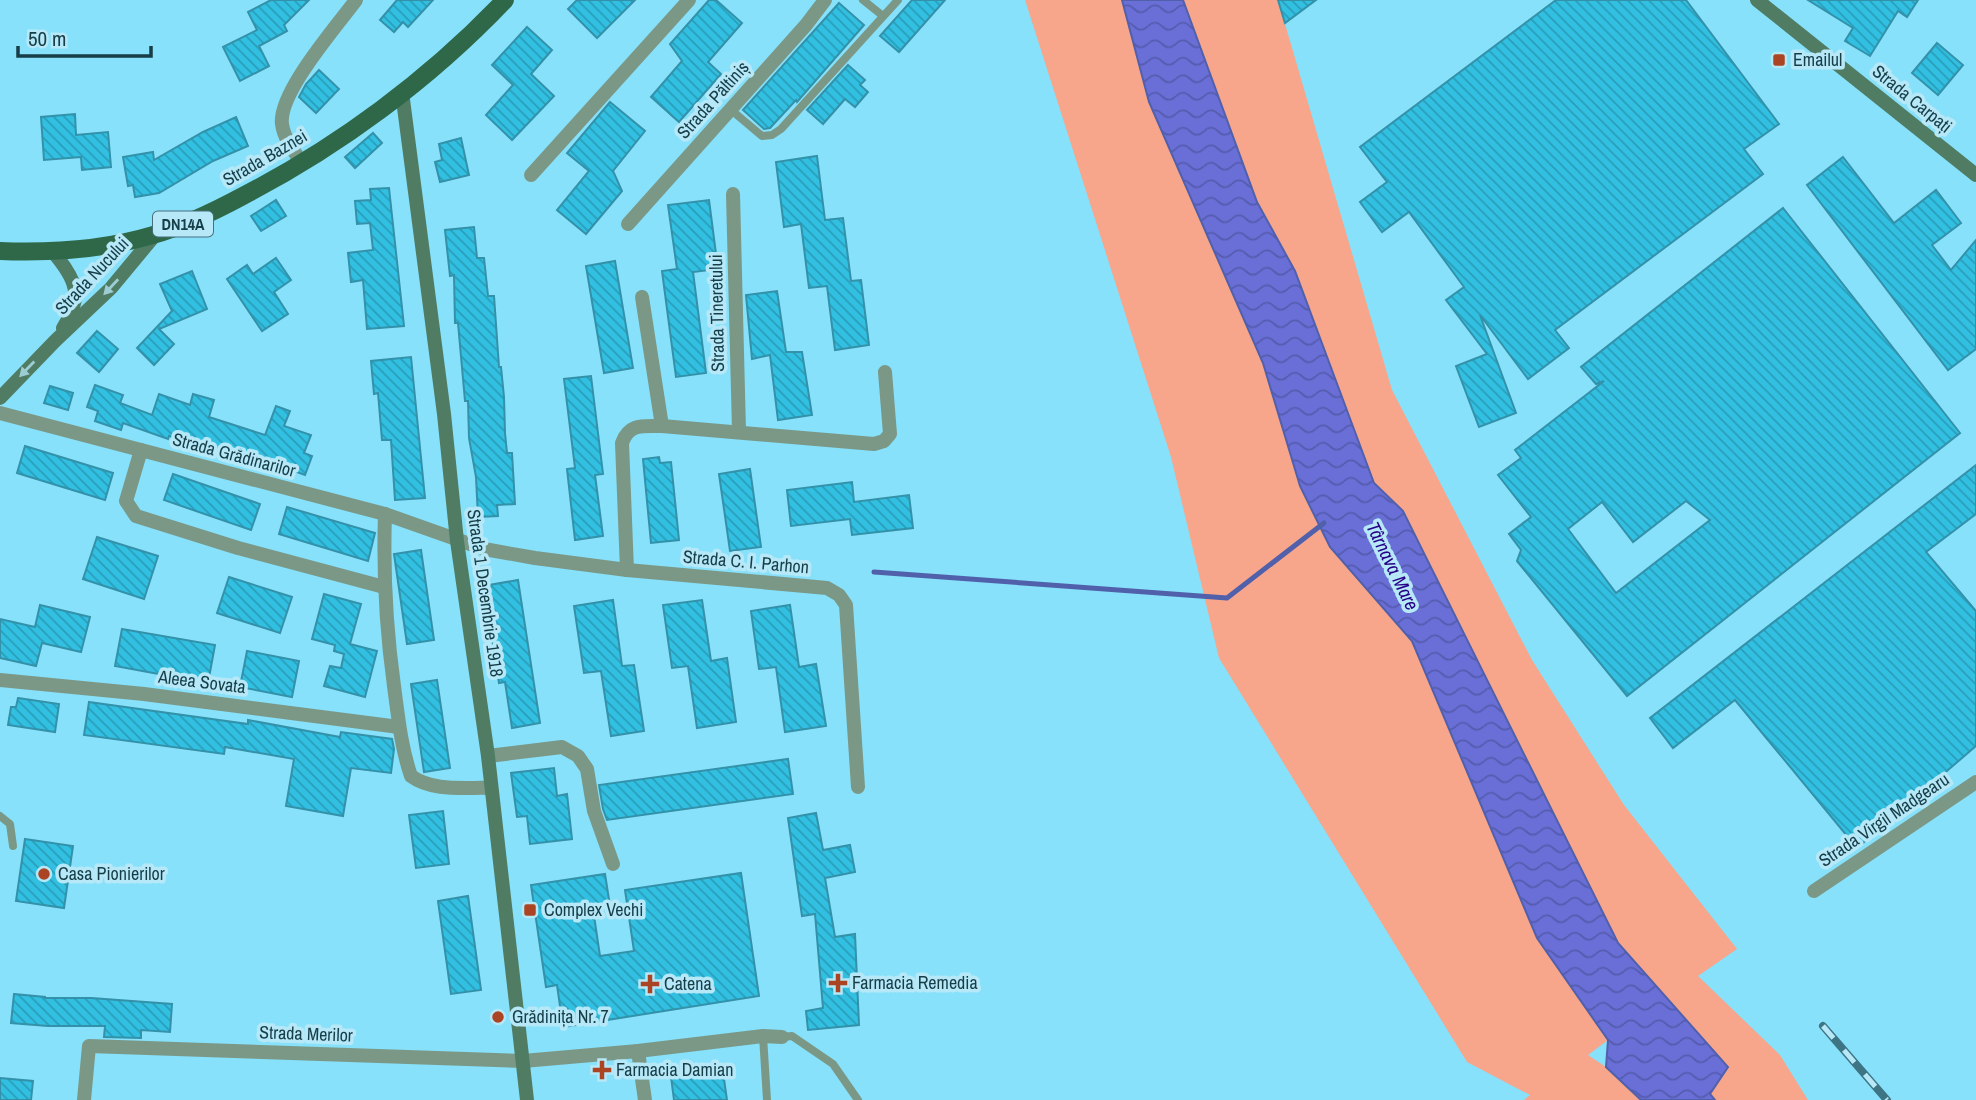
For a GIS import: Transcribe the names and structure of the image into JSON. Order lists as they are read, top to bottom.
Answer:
{
  "streets": {
    "main road": [
      "Strada Carpați",
      "Strada Baznei",
      "DN14A",
      "Strada Nucului",
      "Strada 1 Decembrie 1918"
    ],
    "street": [
      "Strada Păltiniș",
      "Strada Tineretului",
      "Strada Grădinarilor",
      "Strada C. I. Parhon",
      "Aleea Sovata",
      "Strada Virgil Madgearu",
      "Strada Merilor"
    ]
  },
  "crossings": [
    ["Strada Baznei", "Strada Nucului"],
    ["Strada Baznei", "Strada 1 Decembrie 1918"],
    ["Strada Grădinarilor", "Strada C. I. Parhon"],
    ["Strada Grădinarilor", "Strada 1 Decembrie 1918"],
    ["Strada C. I. Parhon", "Strada 1 Decembrie 1918"],
    ["Strada 1 Decembrie 1918", "Strada Merilor"]
  ],
  "one_way": ["Strada Nucului"],
  "water": ["Târnava Mare"],
  "places": {
    "transit": ["Emailul", "Complex Vechi"],
    "other": ["Casa Pionierilor", "Grădinița Nr. 7"],
    "health": ["Farmacia Remedia", "Catena", "Farmacia Damian"]
  },
  "scale_bar": "50 m"
}
